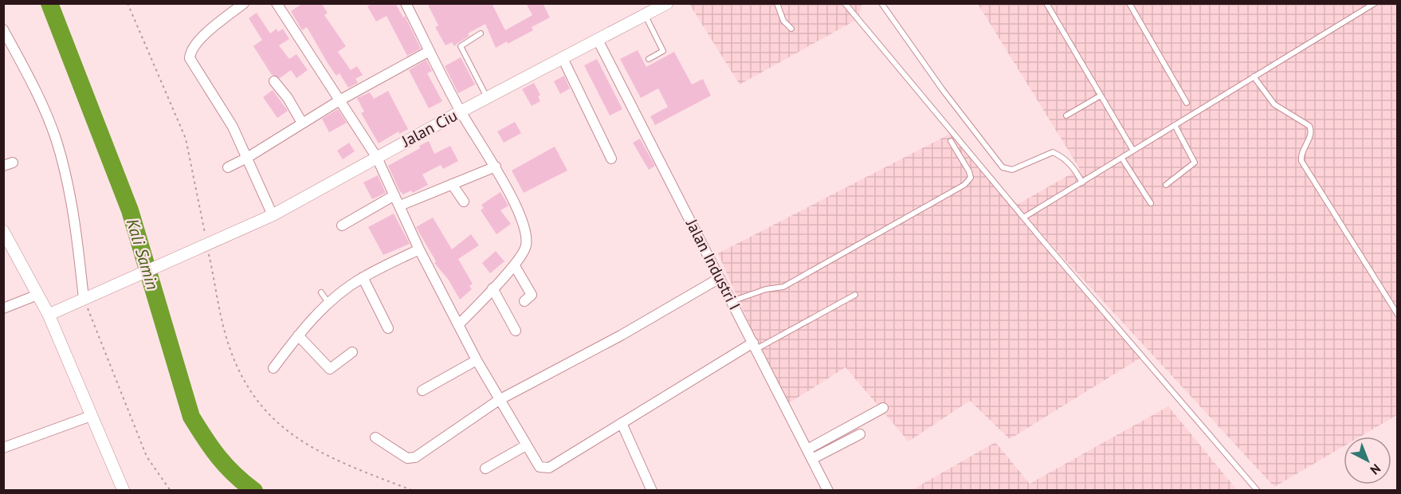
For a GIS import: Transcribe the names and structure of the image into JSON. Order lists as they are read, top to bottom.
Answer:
{
  "streets": {
    "street": ["Jalan Ciu", "Jalan Industri I"]
  },
  "crossings": [
    ["Jalan Ciu", "Jalan Industri I"]
  ],
  "water": ["Kali Samin"],
  "north": "bottom right"
}
